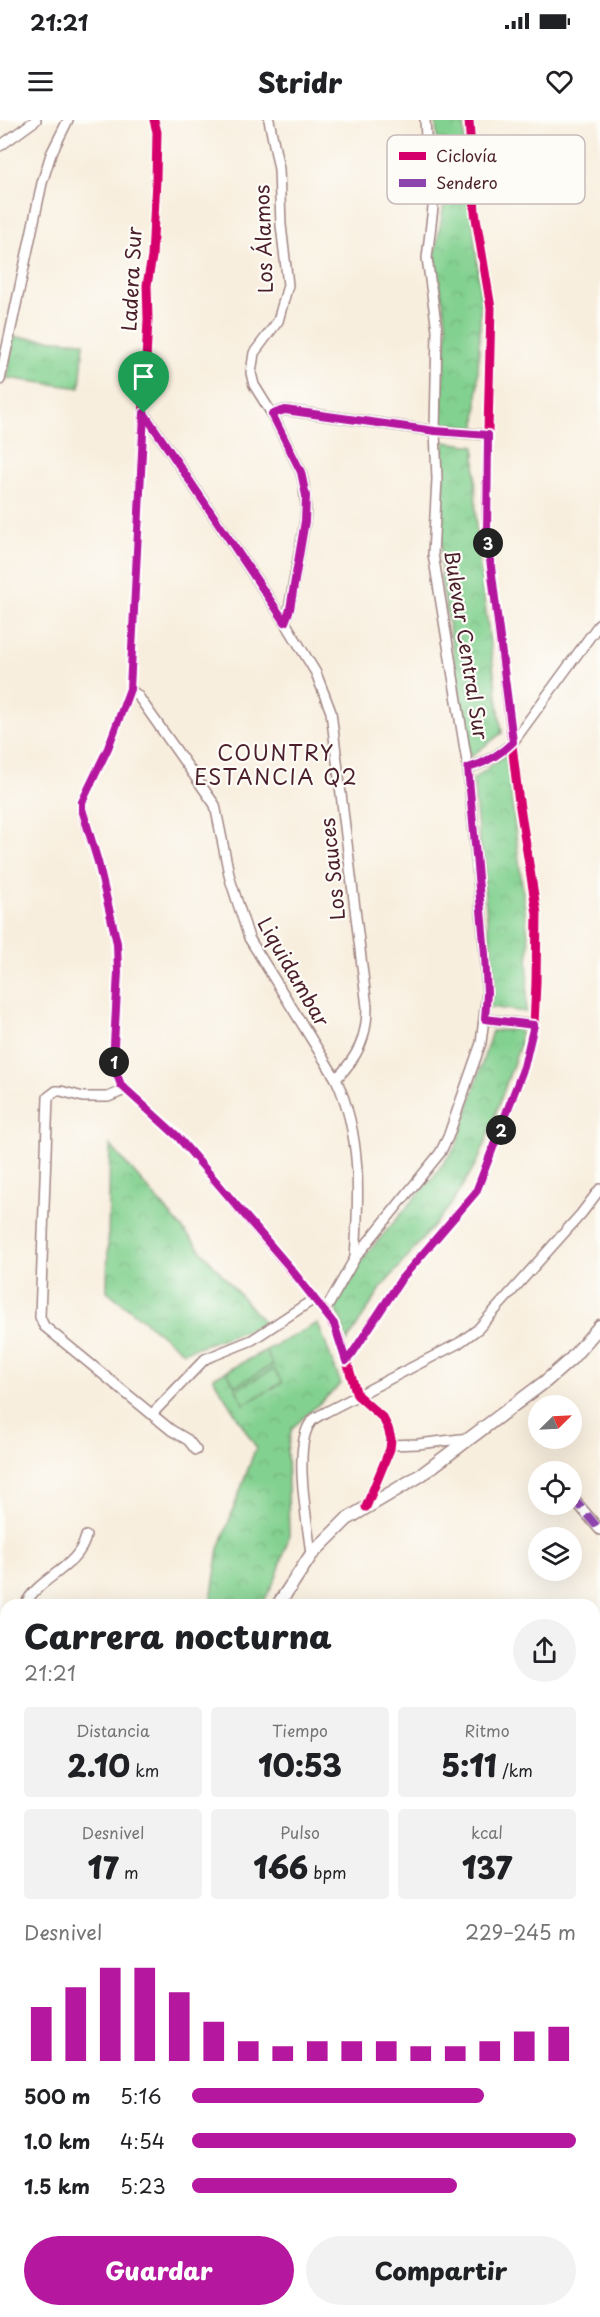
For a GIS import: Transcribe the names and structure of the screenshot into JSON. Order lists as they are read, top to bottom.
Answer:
{
  "streets": {
    "street": [
      "Los Álamos",
      "Ladera Sur",
      "Bulevar Central Sur",
      "Los Sauces",
      "Liquidambar"
    ]
  },
  "crossings": [
    ["Los Álamos", "Los Sauces"],
    ["Ladera Sur", "Bulevar Central Sur"],
    ["Ladera Sur", "Los Sauces"],
    ["Ladera Sur", "Liquidambar"],
    ["Bulevar Central Sur", "Liquidambar"],
    ["Los Sauces", "Liquidambar"]
  ],
  "districts": ["COUNTRY ESTANCIA Q2"],
  "legend": ["Ciclovía", "Sendero"],
  "north": "top right",
  "page": {
    "status": "21:21",
    "header": "Stridr",
    "pins": ["3", "1", "2"],
    "heading": ["Carrera nocturna", "21:21"],
    "stats": [
      ["Distancia", "2.10 km"],
      ["Tiempo", "10:53"],
      ["Ritmo", "5:11 /km"],
      ["Desnivel", "17 m"],
      ["Pulso", "166 bpm"],
      ["kcal", "137"]
    ],
    "chart": ["Desnivel", "229–245 m"],
    "list": [
      {
        "name": "500 m",
        "note": "5:16"
      },
      {
        "name": "1.0 km",
        "note": "4:54"
      },
      {
        "name": "1.5 km",
        "note": "5:23"
      }
    ],
    "buttons": ["Guardar", "Compartir"]
  }
}
